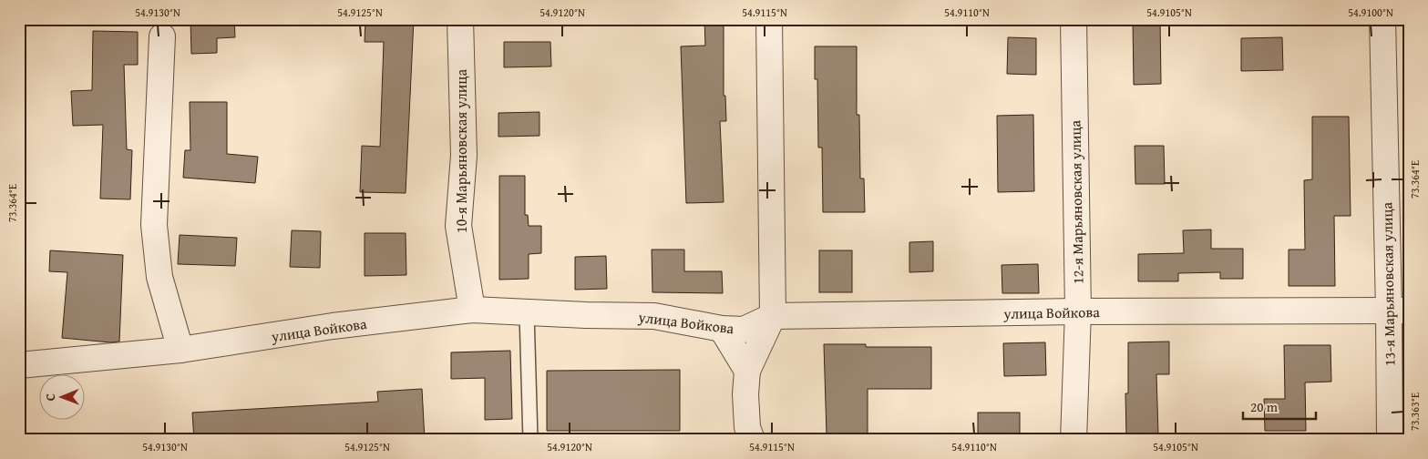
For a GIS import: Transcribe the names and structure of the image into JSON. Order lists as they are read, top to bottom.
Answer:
{
  "streets": {
    "street": [
      "10-я Марьяновская улица",
      "12-я Марьяновская улица",
      "13-я Марьяновская улица",
      "улица Войкова"
    ]
  },
  "crossings": [
    ["10-я Марьяновская улица", "улица Войкова"],
    ["12-я Марьяновская улица", "улица Войкова"],
    ["13-я Марьяновская улица", "улица Войкова"]
  ],
  "scale_bar": "20 m",
  "north": "left",
  "coordinates": [
    "54.9130°N",
    "54.9125°N",
    "54.9120°N",
    "54.9115°N",
    "54.9110°N",
    "54.9105°N",
    "54.9100°N",
    "73.364°E",
    "73.363°E"
  ]
}
